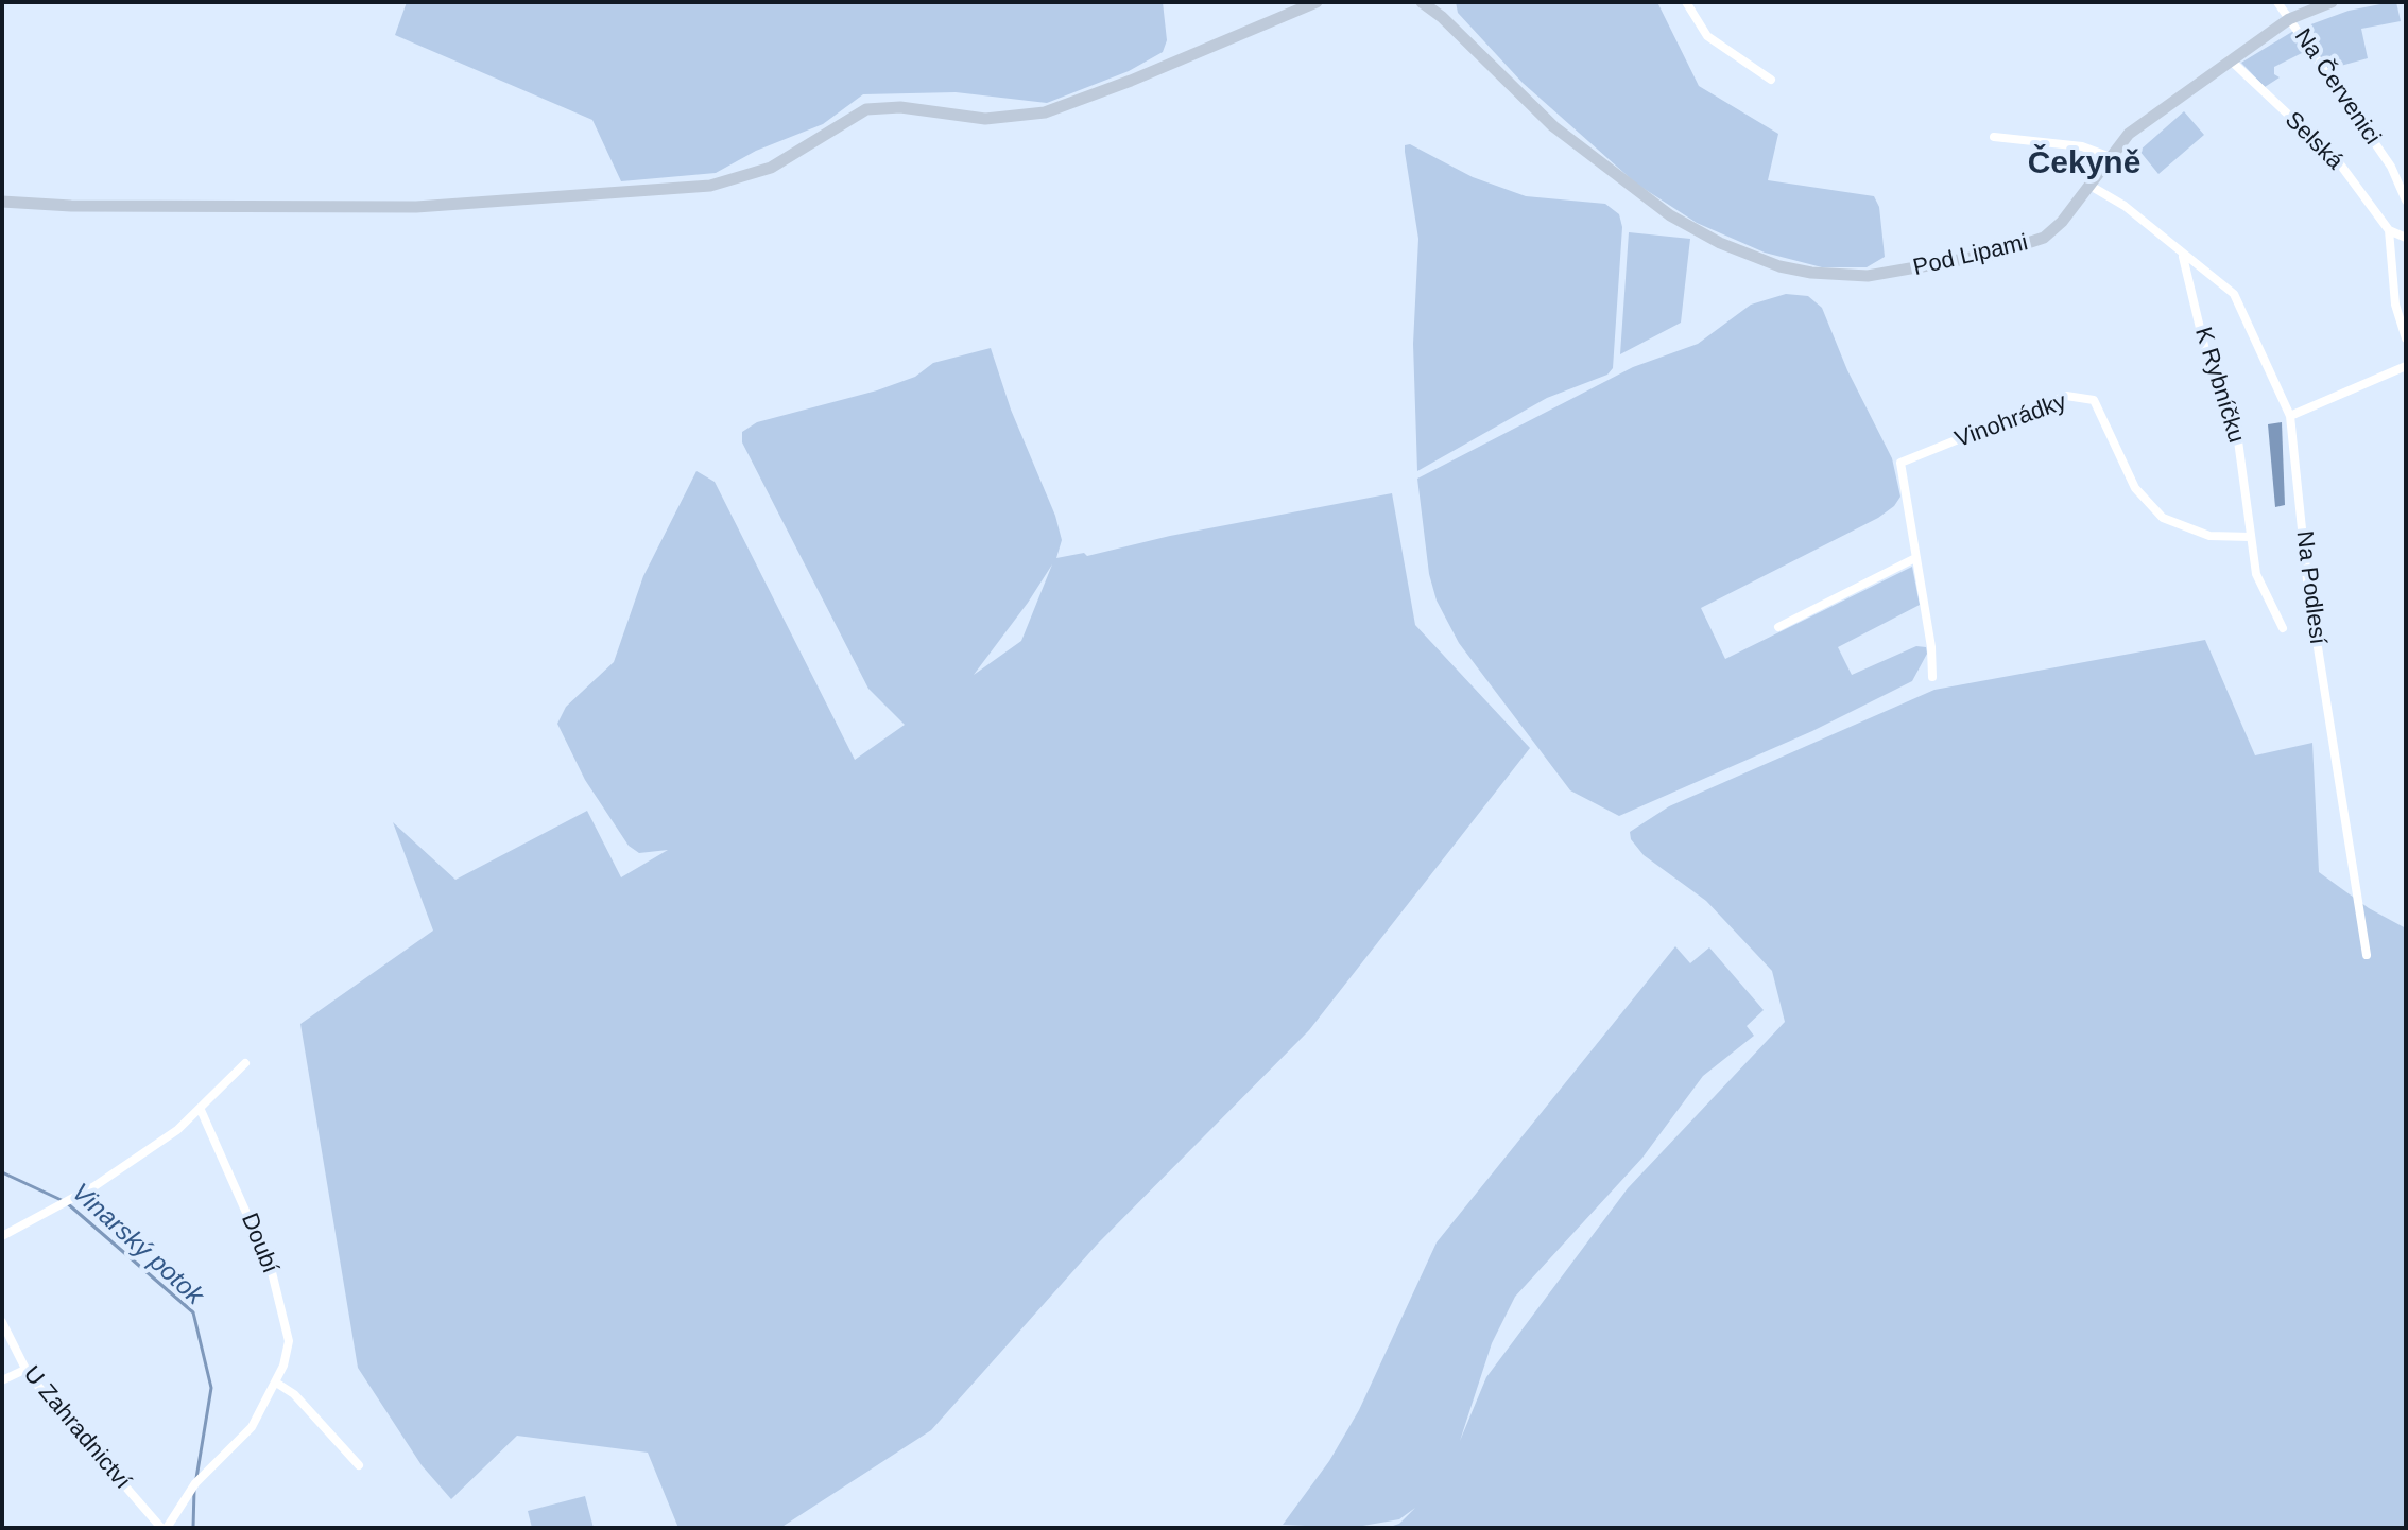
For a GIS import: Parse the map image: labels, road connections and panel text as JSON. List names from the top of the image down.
{
  "streets": {
    "main road": ["Pod Lipami"],
    "street": [
      "Na Červenici",
      "Selská",
      "K Rybníčku",
      "Vinohrádky",
      "Na Podlesí",
      "Doubí",
      "U Zahradnictví"
    ]
  },
  "crossings": [
    ["Na Červenici", "Pod Lipami"],
    ["Selská", "Pod Lipami"],
    ["K Rybníčku", "Vinohrádky"],
    ["K Rybníčku", "Na Podlesí"],
    ["Doubí", "U Zahradnictví"]
  ],
  "districts": ["Čekyně"],
  "water": ["Vinarský potok"]
}
